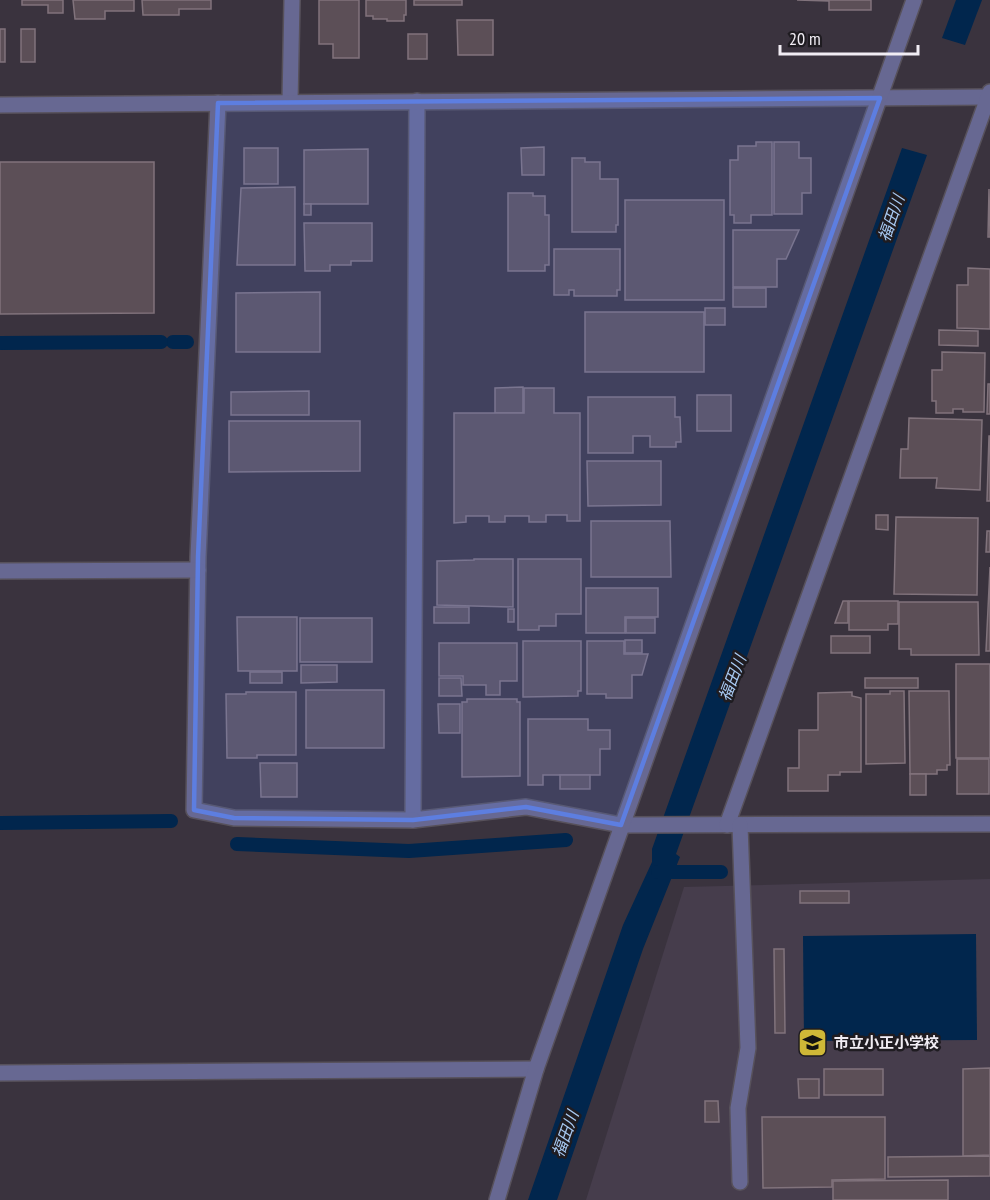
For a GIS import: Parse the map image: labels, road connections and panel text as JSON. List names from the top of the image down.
{
  "water": ["福田川"],
  "places": {
    "school or university": ["市立小正小学校"]
  },
  "scale_bar": "20 m"
}
